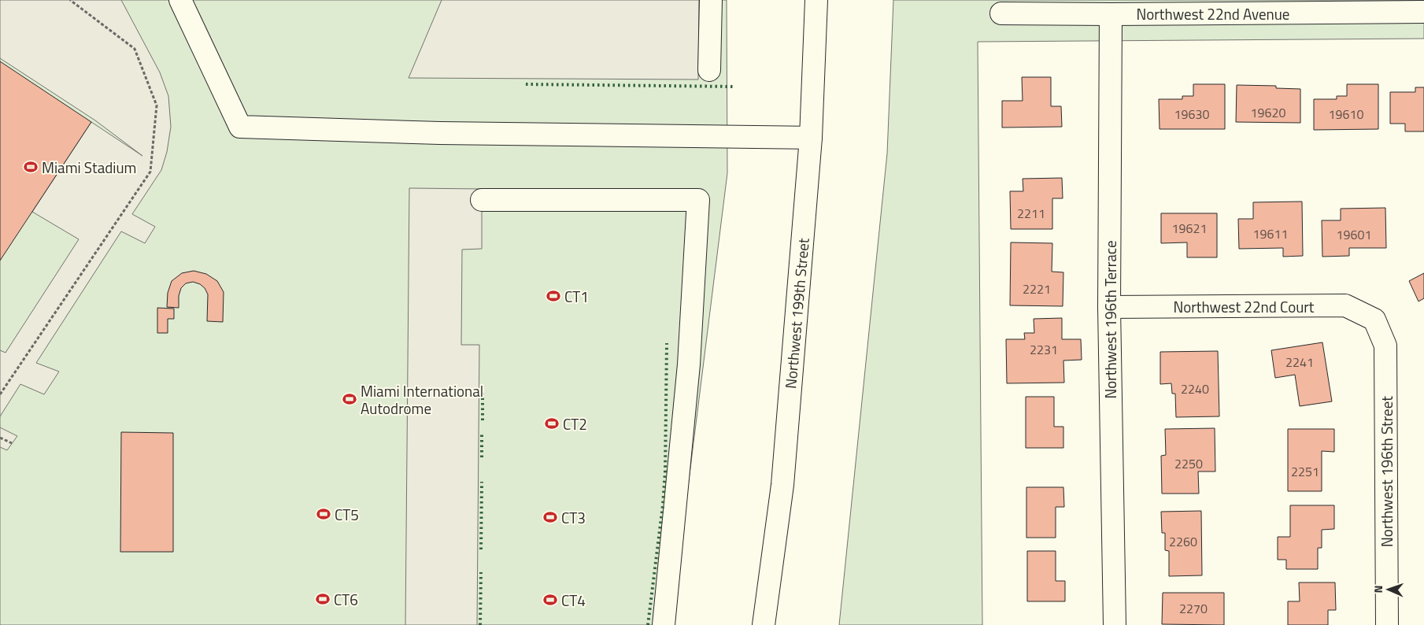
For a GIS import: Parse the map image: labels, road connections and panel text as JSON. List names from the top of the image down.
{
  "streets": {
    "street": [
      "Northwest 22nd Avenue",
      "Northwest 22nd Court",
      "Northwest 199th Street",
      "Northwest 196th Terrace",
      "Northwest 196th Street"
    ]
  },
  "crossings": [
    ["Northwest 22nd Avenue", "Northwest 196th Terrace"],
    ["Northwest 22nd Court", "Northwest 196th Terrace"],
    ["Northwest 22nd Court", "Northwest 196th Street"]
  ],
  "places": {
    "sports": [
      "Miami Stadium",
      "CT1",
      "Miami International Autodrome",
      "CT2",
      "CT5",
      "CT3",
      "CT6",
      "CT4"
    ]
  },
  "house_numbers": [
    "19620",
    "19630",
    "19610",
    "2211",
    "19621",
    "19611",
    "19601",
    "2221",
    "2231",
    "2241",
    "2240",
    "2250",
    "2251",
    "2260",
    "2270"
  ],
  "north": "left"
}
